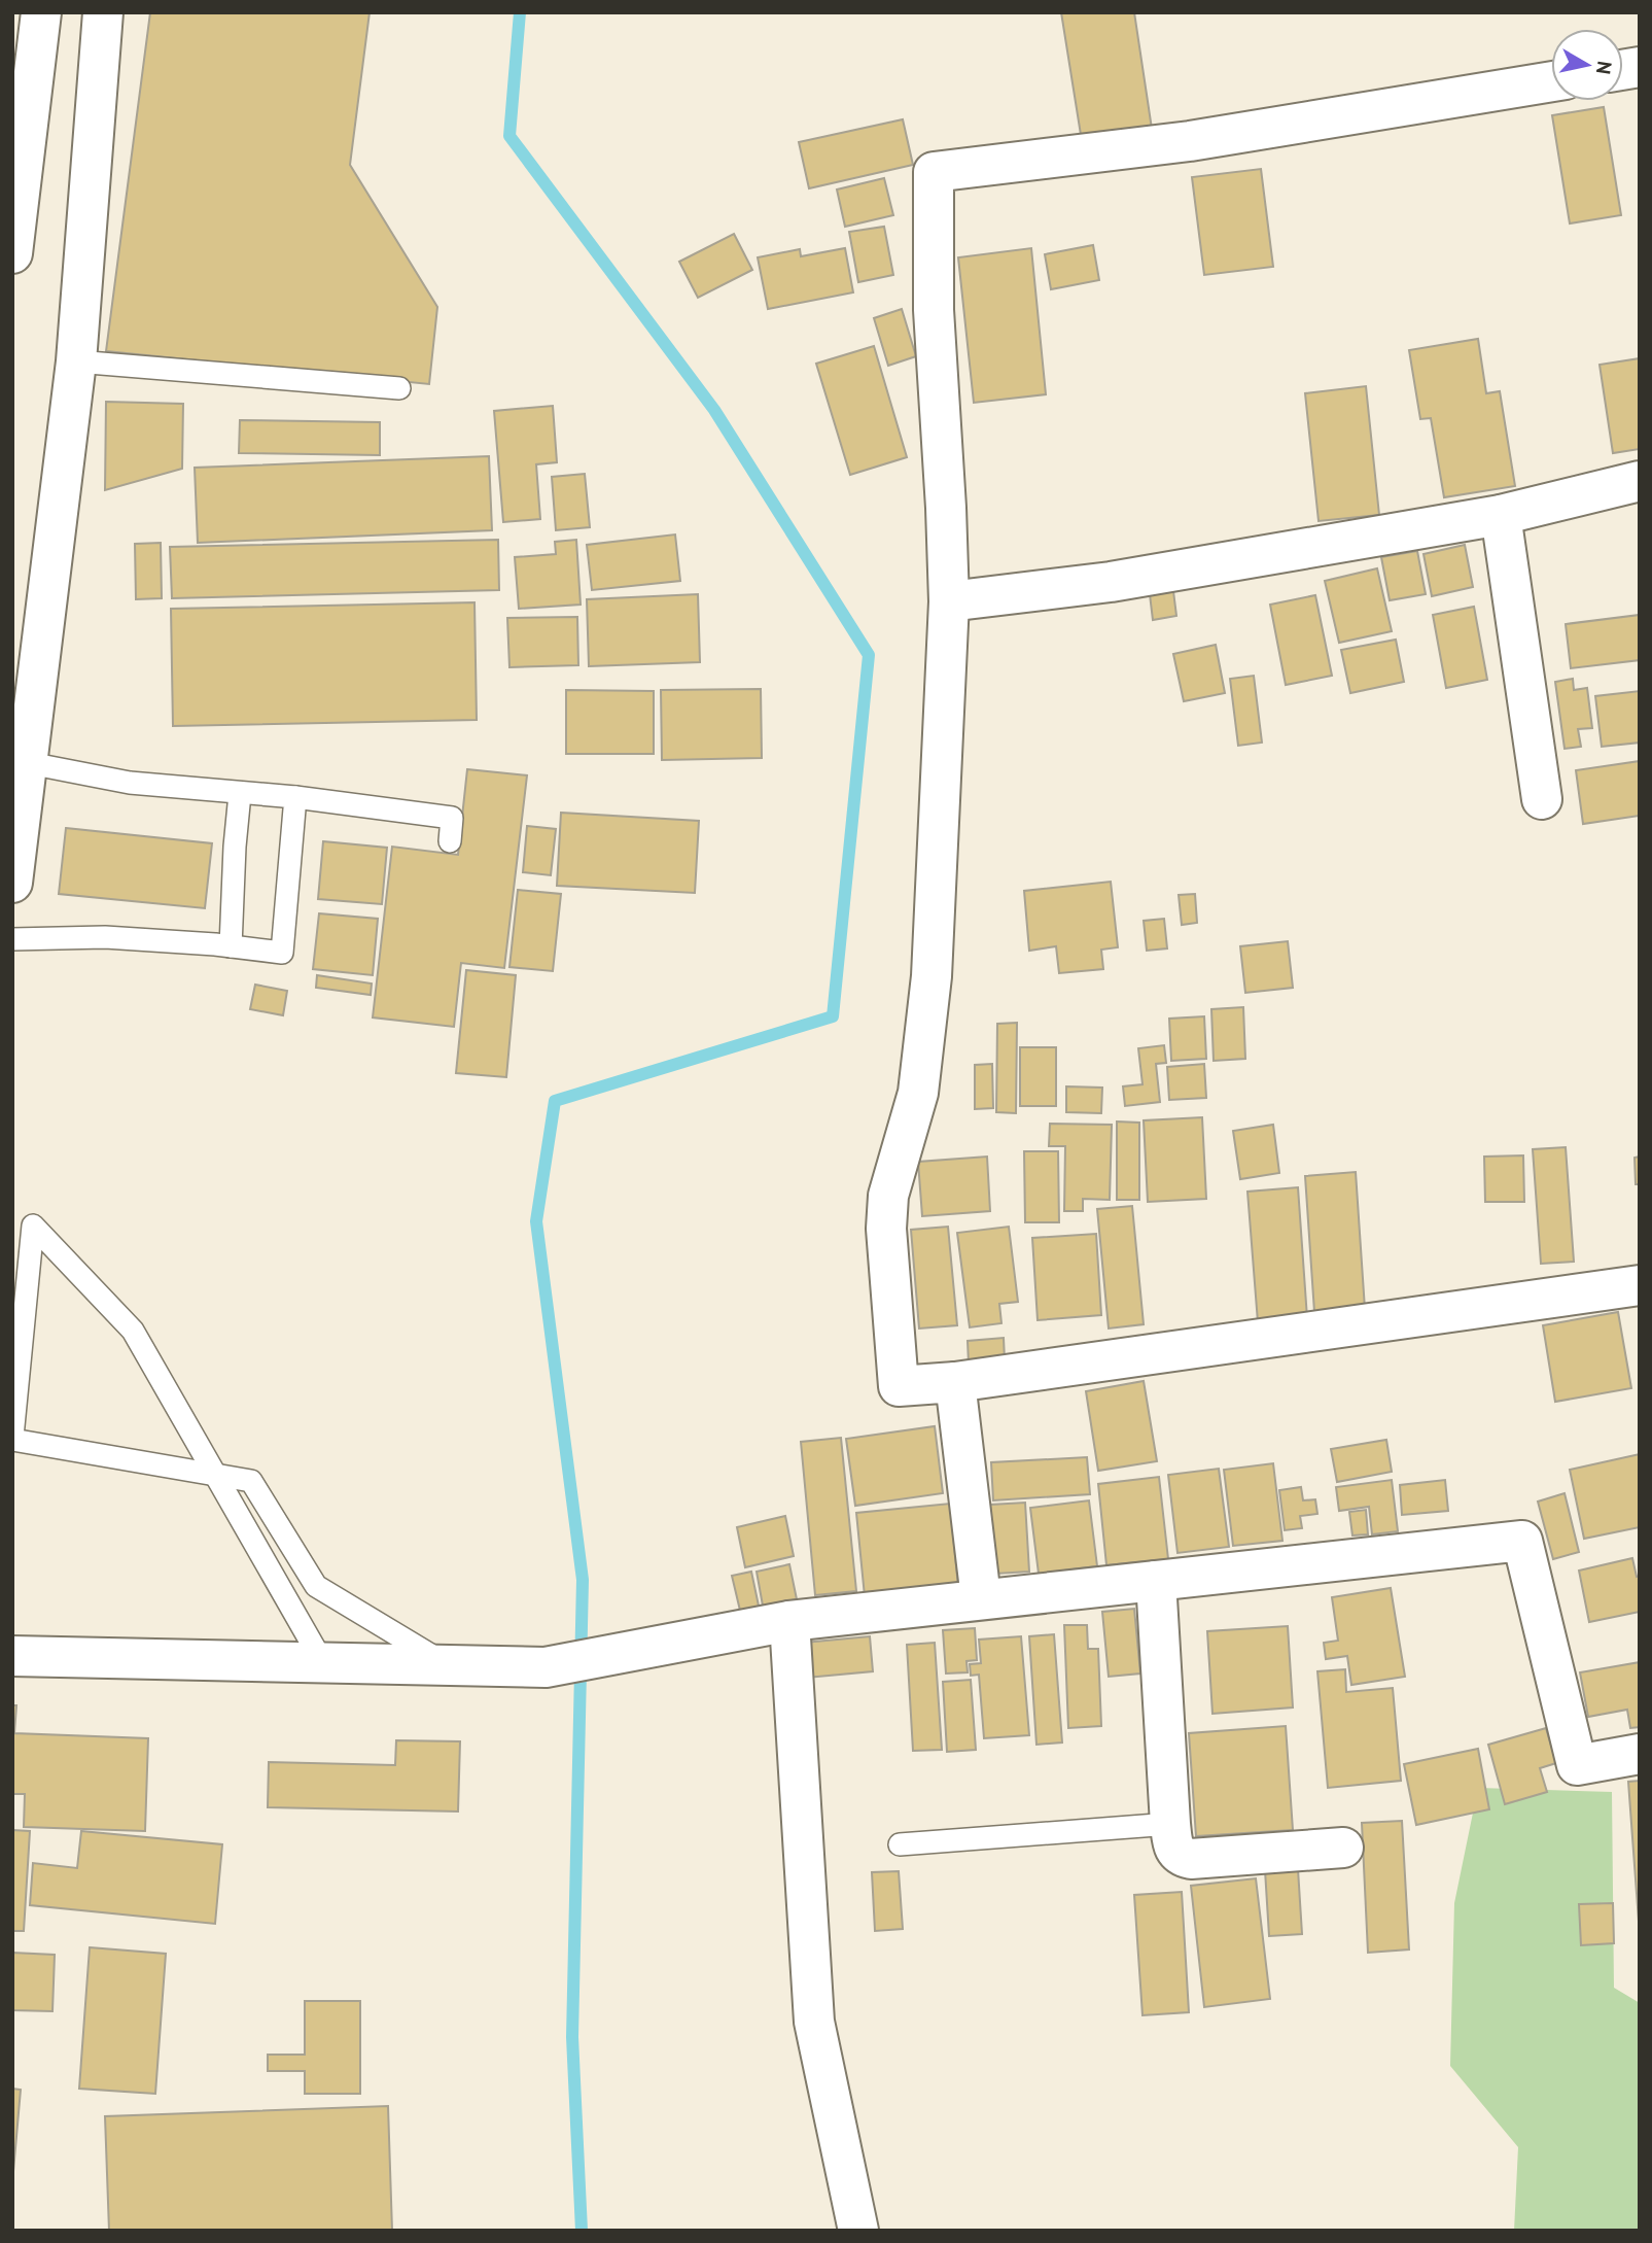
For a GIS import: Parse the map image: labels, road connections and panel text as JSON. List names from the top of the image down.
{
  "north": "right"
}
